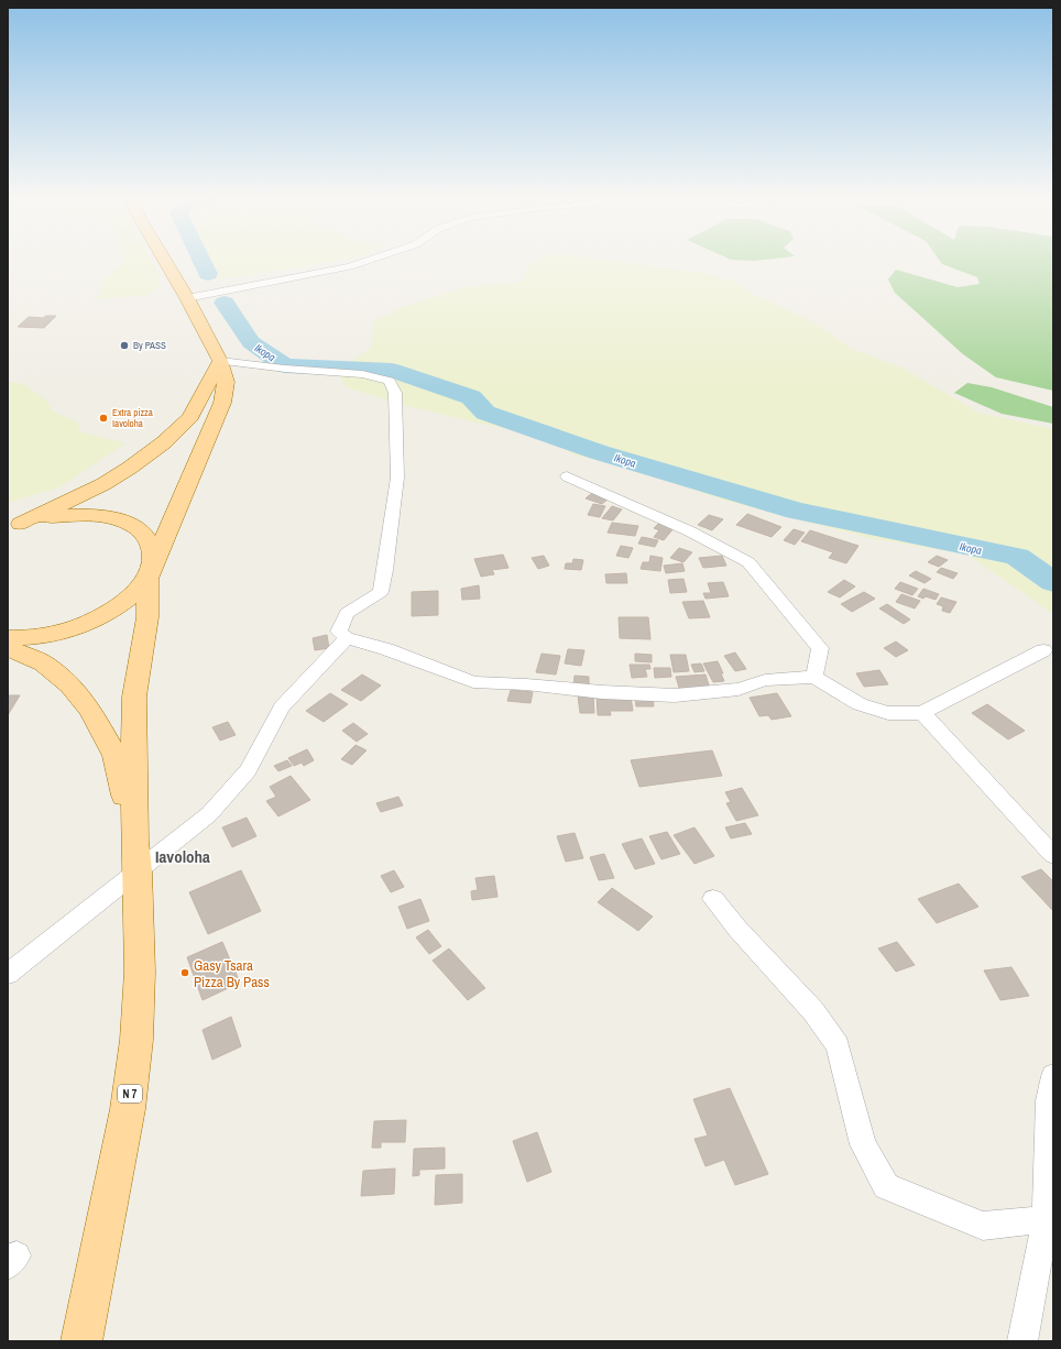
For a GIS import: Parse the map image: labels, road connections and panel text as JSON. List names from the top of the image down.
{
  "streets": {
    "main road": ["N 7"]
  },
  "districts": ["Iavoloha"],
  "water": ["Ikopa"],
  "places": ["By PASS", "Extra pizza Iavoloha", "Gasy Tsara Pizza By Pass"]
}
